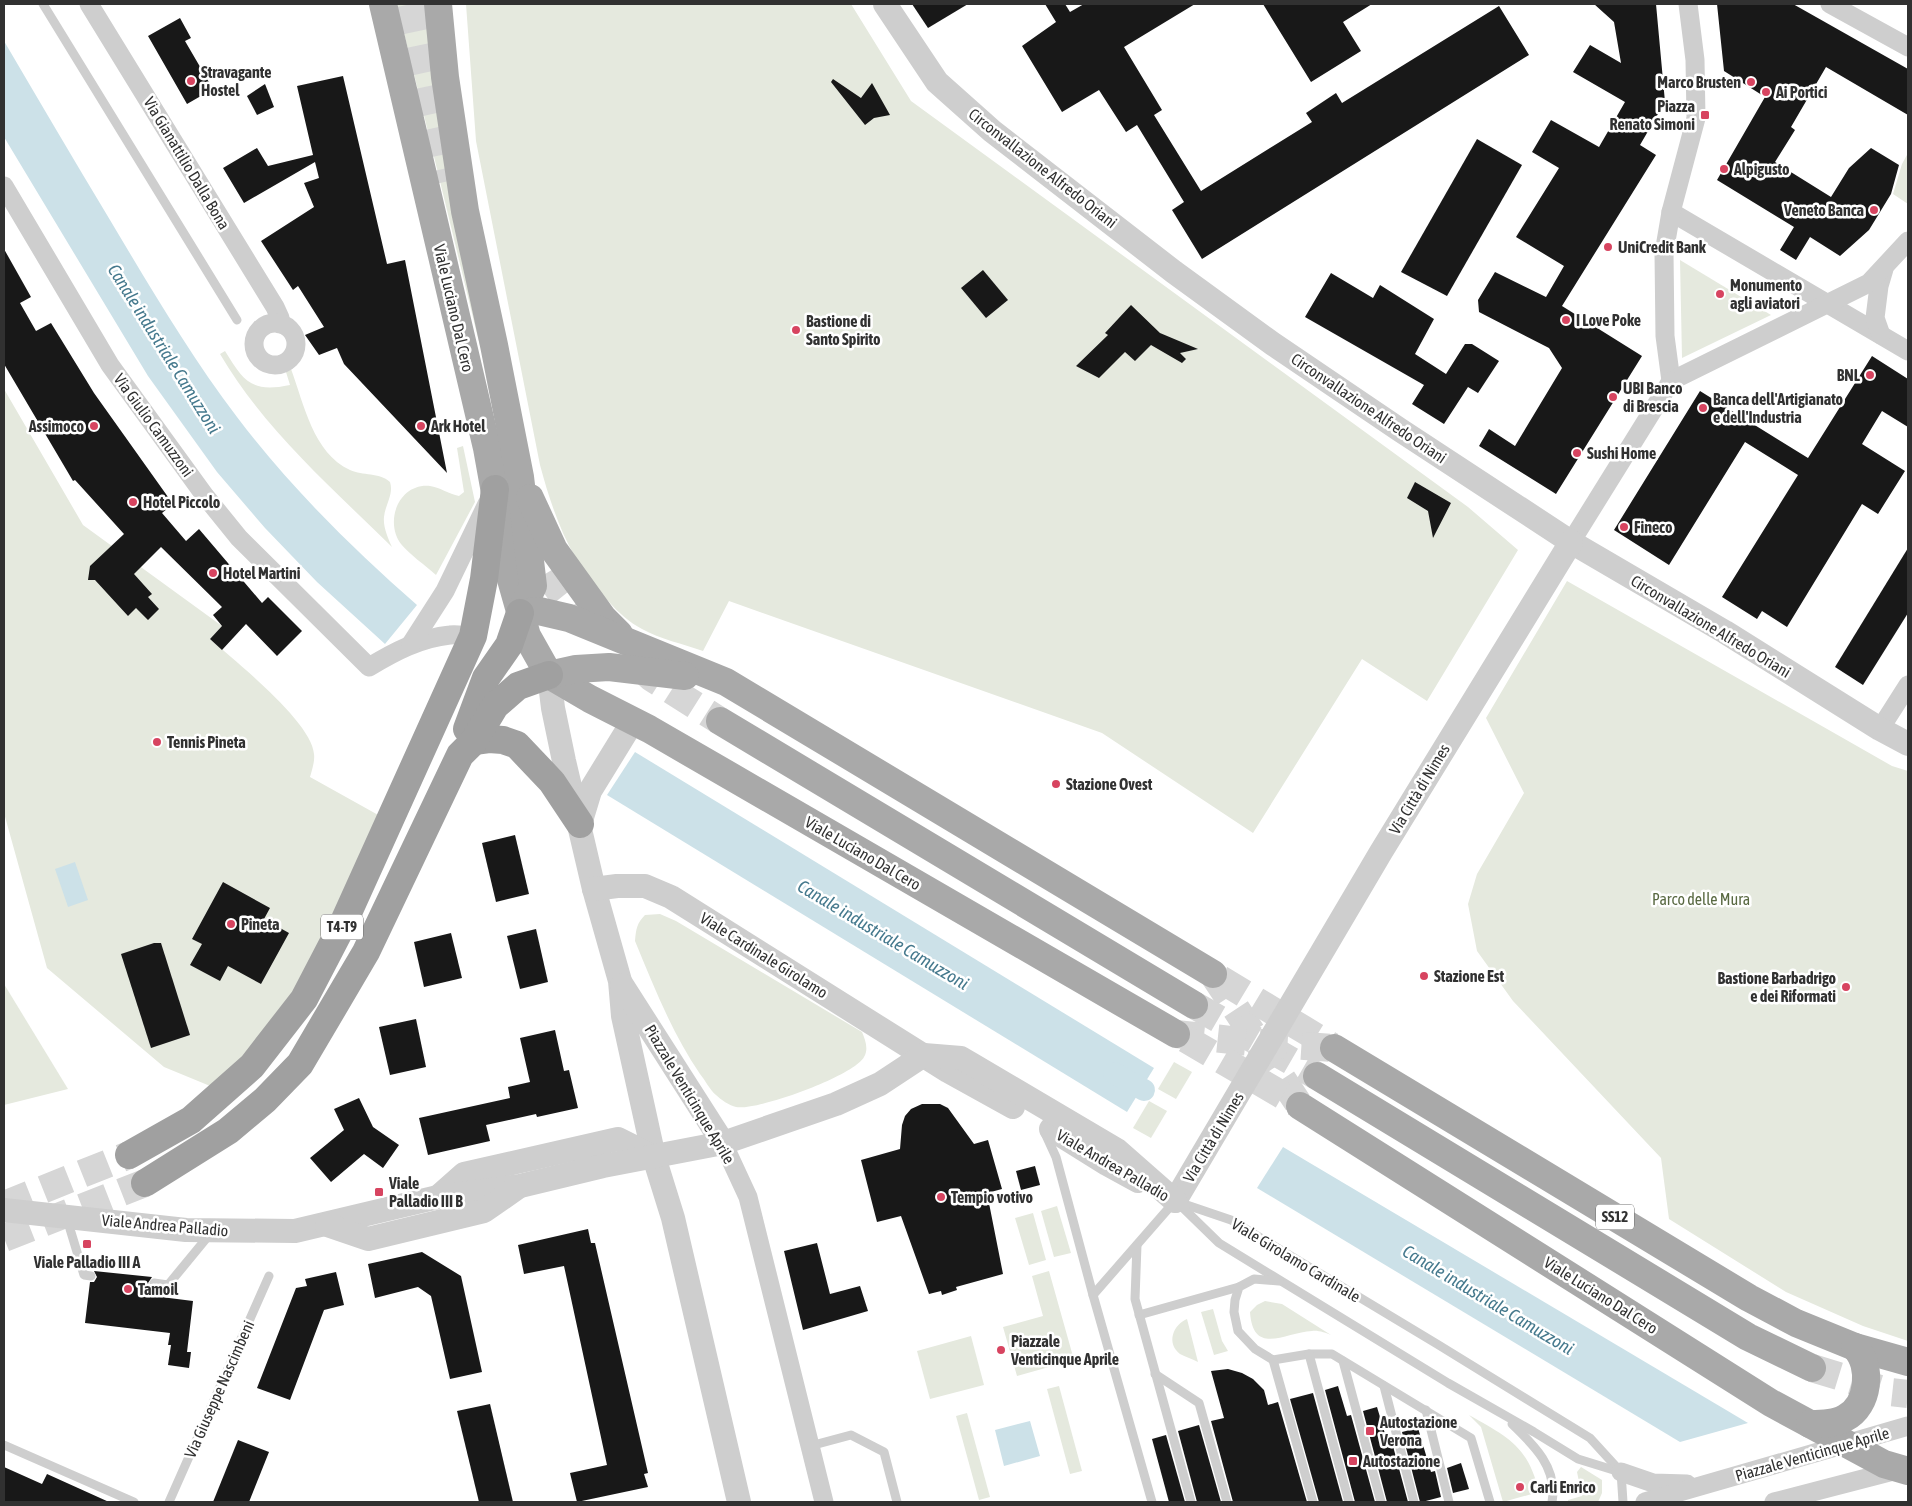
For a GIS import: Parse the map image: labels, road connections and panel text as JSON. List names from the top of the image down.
{
  "streets": {
    "highway": ["T4-T9"],
    "main road": ["Viale Luciano Dal Cero", "SS12"],
    "street": [
      "Via Gianattilio Dalla Bona",
      "Circonvallazione Alfredo Oriani",
      "Via Giulio Camuzzoni",
      "Via Città di Nimes",
      "Viale Cardinale Girolamo",
      "Piazzale Venticinque Aprile",
      "Viale Andrea Palladio",
      "Viale Girolamo Cardinale"
    ],
    "lane": ["Via Giuseppe Nascimbeni"]
  },
  "crossings": [
    ["Circonvallazione Alfredo Oriani", "Via Città di Nimes"],
    ["Viale Luciano Dal Cero", "T4-T9"],
    ["Viale Luciano Dal Cero", "Piazzale Venticinque Aprile"],
    ["Via Giulio Camuzzoni", "T4-T9"],
    ["Via Città di Nimes", "Viale Andrea Palladio"],
    ["Via Città di Nimes", "Viale Girolamo Cardinale"],
    ["T4-T9", "Piazzale Venticinque Aprile"],
    ["Viale Cardinale Girolamo", "Piazzale Venticinque Aprile"],
    ["Viale Cardinale Girolamo", "Viale Andrea Palladio"],
    ["Piazzale Venticinque Aprile", "Viale Andrea Palladio"],
    ["Piazzale Venticinque Aprile", "Viale Girolamo Cardinale"],
    ["Viale Andrea Palladio", "Viale Girolamo Cardinale"]
  ],
  "water": ["Canale industriale Camuzzoni"],
  "parks": ["Parco delle Mura"],
  "places": {
    "other": [
      "Stravagante Hostel",
      "Marco Brusten",
      "Ai Portici",
      "Alpigusto",
      "Veneto Banca",
      "UniCredit Bank",
      "Monumento agli aviatori",
      "I Love Poke",
      "Bastione di Santo Spirito",
      "BNL",
      "UBI Banco di Brescia",
      "Banca dell'Artigianato e dell'Industria",
      "Assimoco",
      "Ark Hotel",
      "Sushi Home",
      "Hotel Piccolo",
      "Fineco",
      "Hotel Martini",
      "Tennis Pineta",
      "Stazione Ovest",
      "Pineta",
      "Stazione Est",
      "Bastione Barbadrigo e dei Riformati",
      "Tempio votivo",
      "Tamoil",
      "Piazzale Venticinque Aprile",
      "Carli Enrico"
    ],
    "transit": [
      "Piazza Renato Simoni",
      "Viale Palladio III B",
      "Viale Palladio III A",
      "Autostazione Verona",
      "Autostazione"
    ]
  }
}
